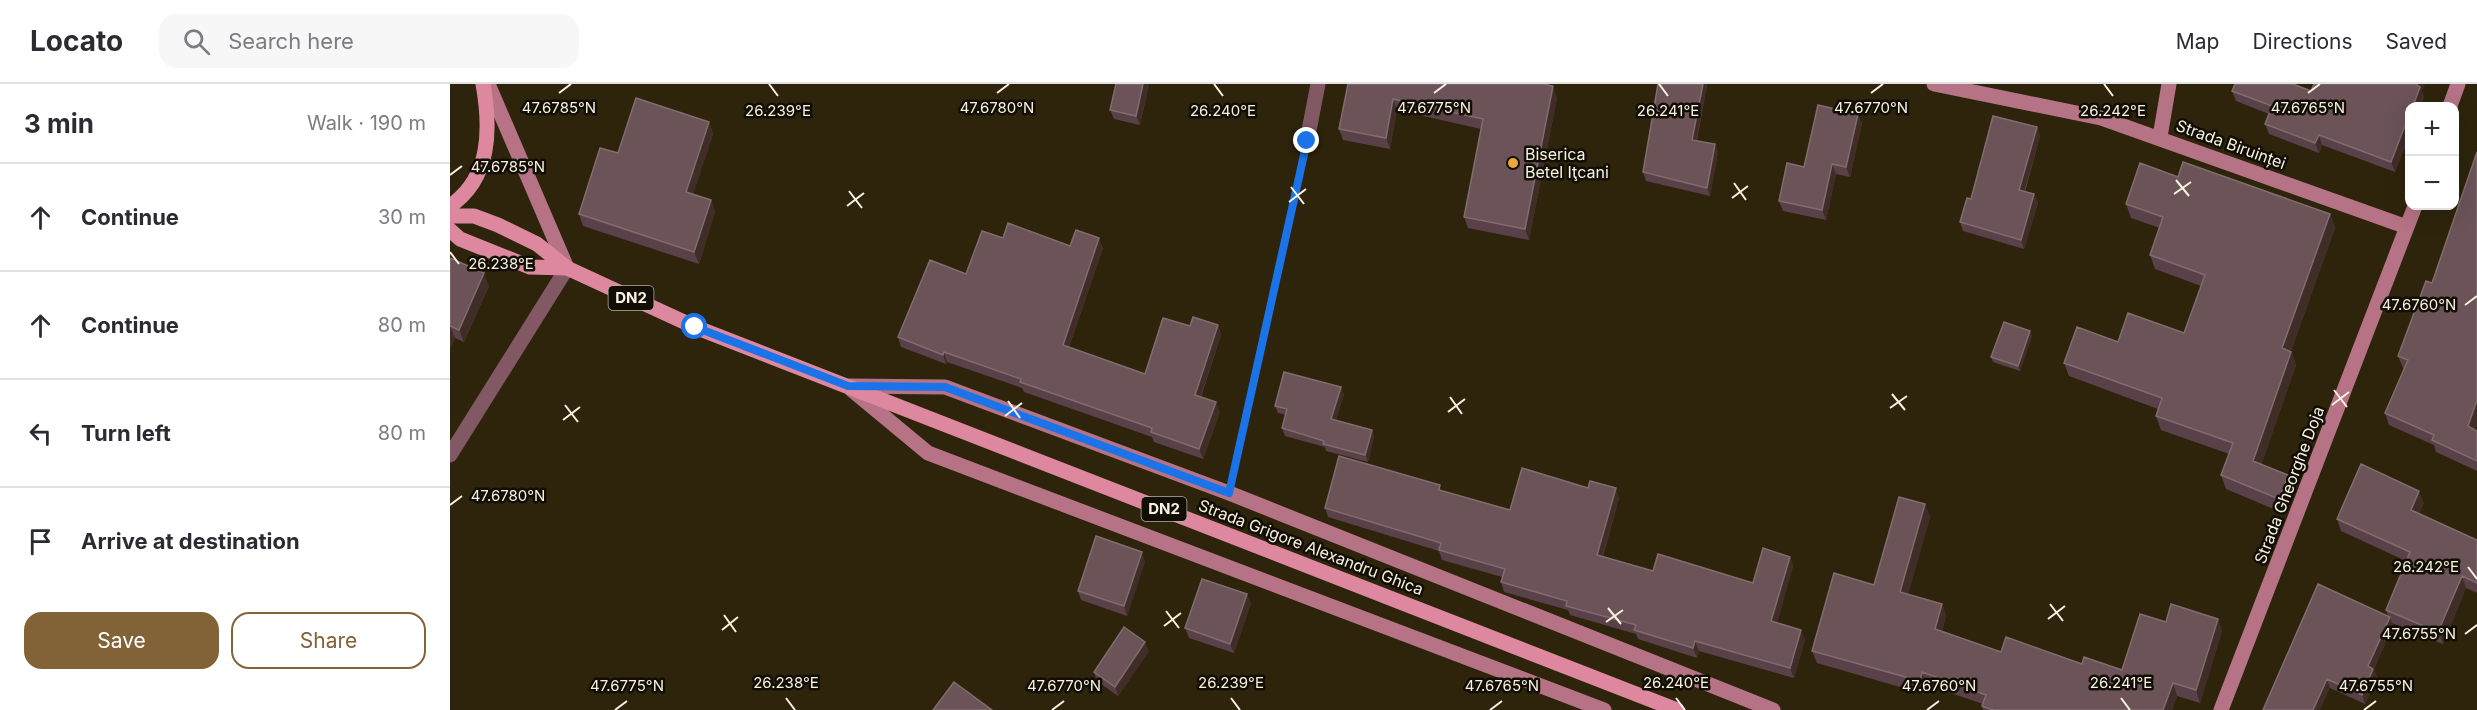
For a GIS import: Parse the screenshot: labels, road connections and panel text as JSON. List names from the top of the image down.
{
  "streets": {
    "main road": [
      "Strada Biruinței",
      "DN2",
      "Strada Gheorghe Doja",
      "Strada Grigore Alexandru Ghica"
    ]
  },
  "crossings": [
    ["Strada Biruinței", "Strada Gheorghe Doja"]
  ],
  "places": ["Biserica Betel Iţcani"],
  "page": {
    "header": "Locato",
    "search": "Search here",
    "nav": ["Map", "Directions", "Saved"],
    "heading": ["3 min", "Walk · 190 m"],
    "map_buttons": ["+", "−"],
    "list": [
      ["Continue", "30 m"],
      ["Continue", "80 m"],
      ["Turn left", "80 m"],
      "Arrive at destination"
    ],
    "buttons": ["Save", "Share"]
  },
  "coordinates": [
    "47.6785°N",
    "47.6780°N",
    "47.6775°N",
    "47.6770°N",
    "47.6765°N",
    "26.239°E",
    "26.240°E",
    "26.241°E",
    "26.242°E",
    "26.238°E",
    "47.6760°N",
    "47.6755°N"
  ]
}
